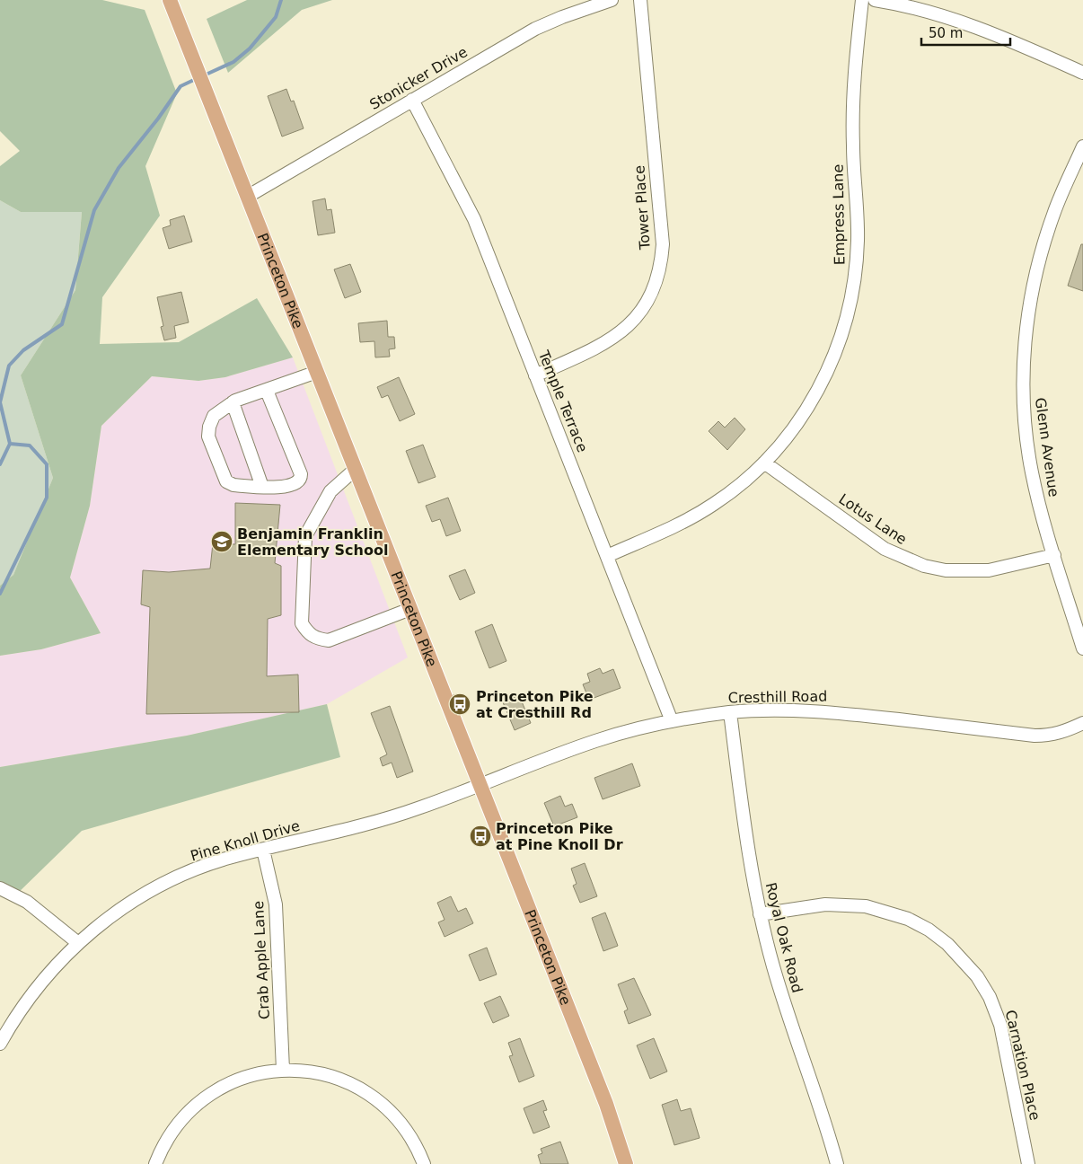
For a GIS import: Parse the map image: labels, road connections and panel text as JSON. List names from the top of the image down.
{
  "streets": {
    "main road": ["Princeton Pike"],
    "street": [
      "Stonicker Drive",
      "Tower Place",
      "Empress Lane",
      "Temple Terrace",
      "Glenn Avenue",
      "Lotus Lane",
      "Cresthill Road",
      "Pine Knoll Drive",
      "Royal Oak Road",
      "Crab Apple Lane",
      "Carnation Place"
    ]
  },
  "crossings": [
    ["Stonicker Drive", "Princeton Pike"],
    ["Stonicker Drive", "Temple Terrace"],
    ["Tower Place", "Temple Terrace"],
    ["Empress Lane", "Temple Terrace"],
    ["Empress Lane", "Lotus Lane"],
    ["Princeton Pike", "Cresthill Road"],
    ["Princeton Pike", "Pine Knoll Drive"],
    ["Temple Terrace", "Cresthill Road"],
    ["Glenn Avenue", "Lotus Lane"],
    ["Cresthill Road", "Pine Knoll Drive"],
    ["Cresthill Road", "Royal Oak Road"],
    ["Pine Knoll Drive", "Crab Apple Lane"],
    ["Royal Oak Road", "Carnation Place"]
  ],
  "places": {
    "school or university": ["Benjamin Franklin Elementary School"],
    "bus stop": ["Princeton Pike at Cresthill Rd", "Princeton Pike at Pine Knoll Dr"]
  },
  "scale_bar": "50 m"
}
